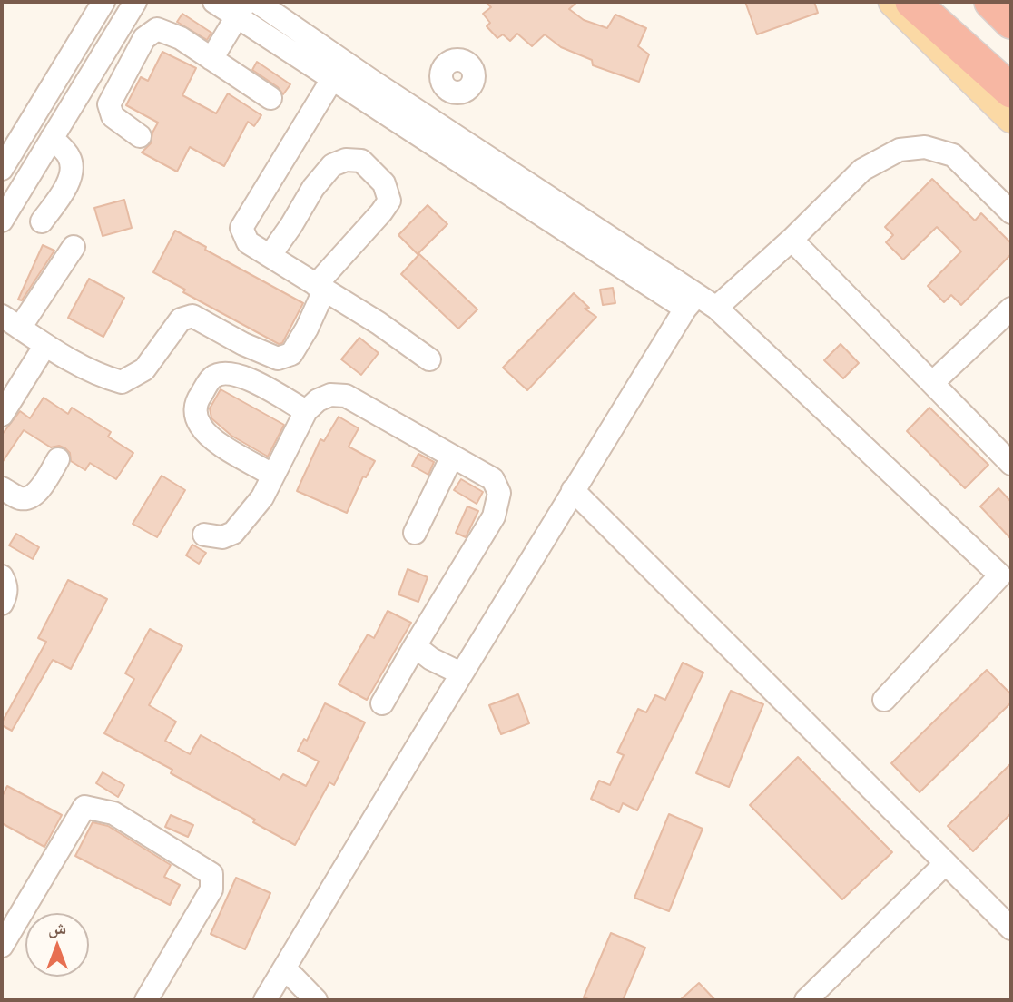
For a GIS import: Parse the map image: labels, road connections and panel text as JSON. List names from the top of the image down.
{
  "north": "top"
}
